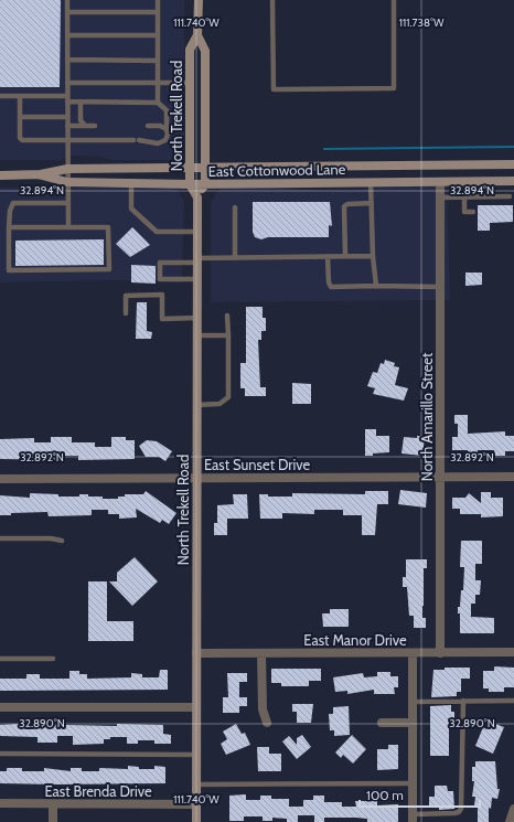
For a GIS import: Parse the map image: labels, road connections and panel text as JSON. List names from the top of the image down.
{
  "streets": {
    "main road": ["North Trekell Road", "East Cottonwood Lane"],
    "street": [
      "North Amarillo Street",
      "East Sunset Drive",
      "East Manor Drive",
      "East Brenda Drive"
    ]
  },
  "crossings": [
    ["North Trekell Road", "East Cottonwood Lane"],
    ["North Trekell Road", "East Sunset Drive"],
    ["North Trekell Road", "East Manor Drive"],
    ["North Trekell Road", "East Brenda Drive"],
    ["East Cottonwood Lane", "North Amarillo Street"],
    ["North Amarillo Street", "East Sunset Drive"],
    ["North Amarillo Street", "East Manor Drive"]
  ],
  "scale_bar": "100 m",
  "coordinates": [
    "111.740°W",
    "111.738°W",
    "32.894°N",
    "32.892°N",
    "32.890°N"
  ]
}
